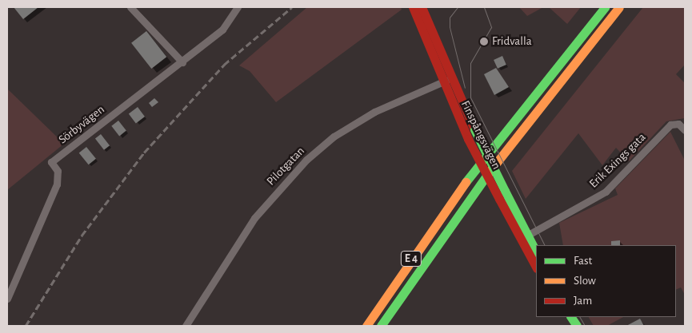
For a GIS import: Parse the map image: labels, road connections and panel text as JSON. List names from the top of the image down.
{
  "streets": {
    "main road": ["Finspångsvägen", "E 4"],
    "street": ["Sörbyvägen", "Erik Exings gata", "Pilotgatan"]
  },
  "crossings": [
    ["Finspångsvägen", "Erik Exings gata"],
    ["Finspångsvägen", "Pilotgatan"]
  ],
  "places": ["Fridvalla"],
  "legend": ["Fast", "Slow", "Jam"]
}
